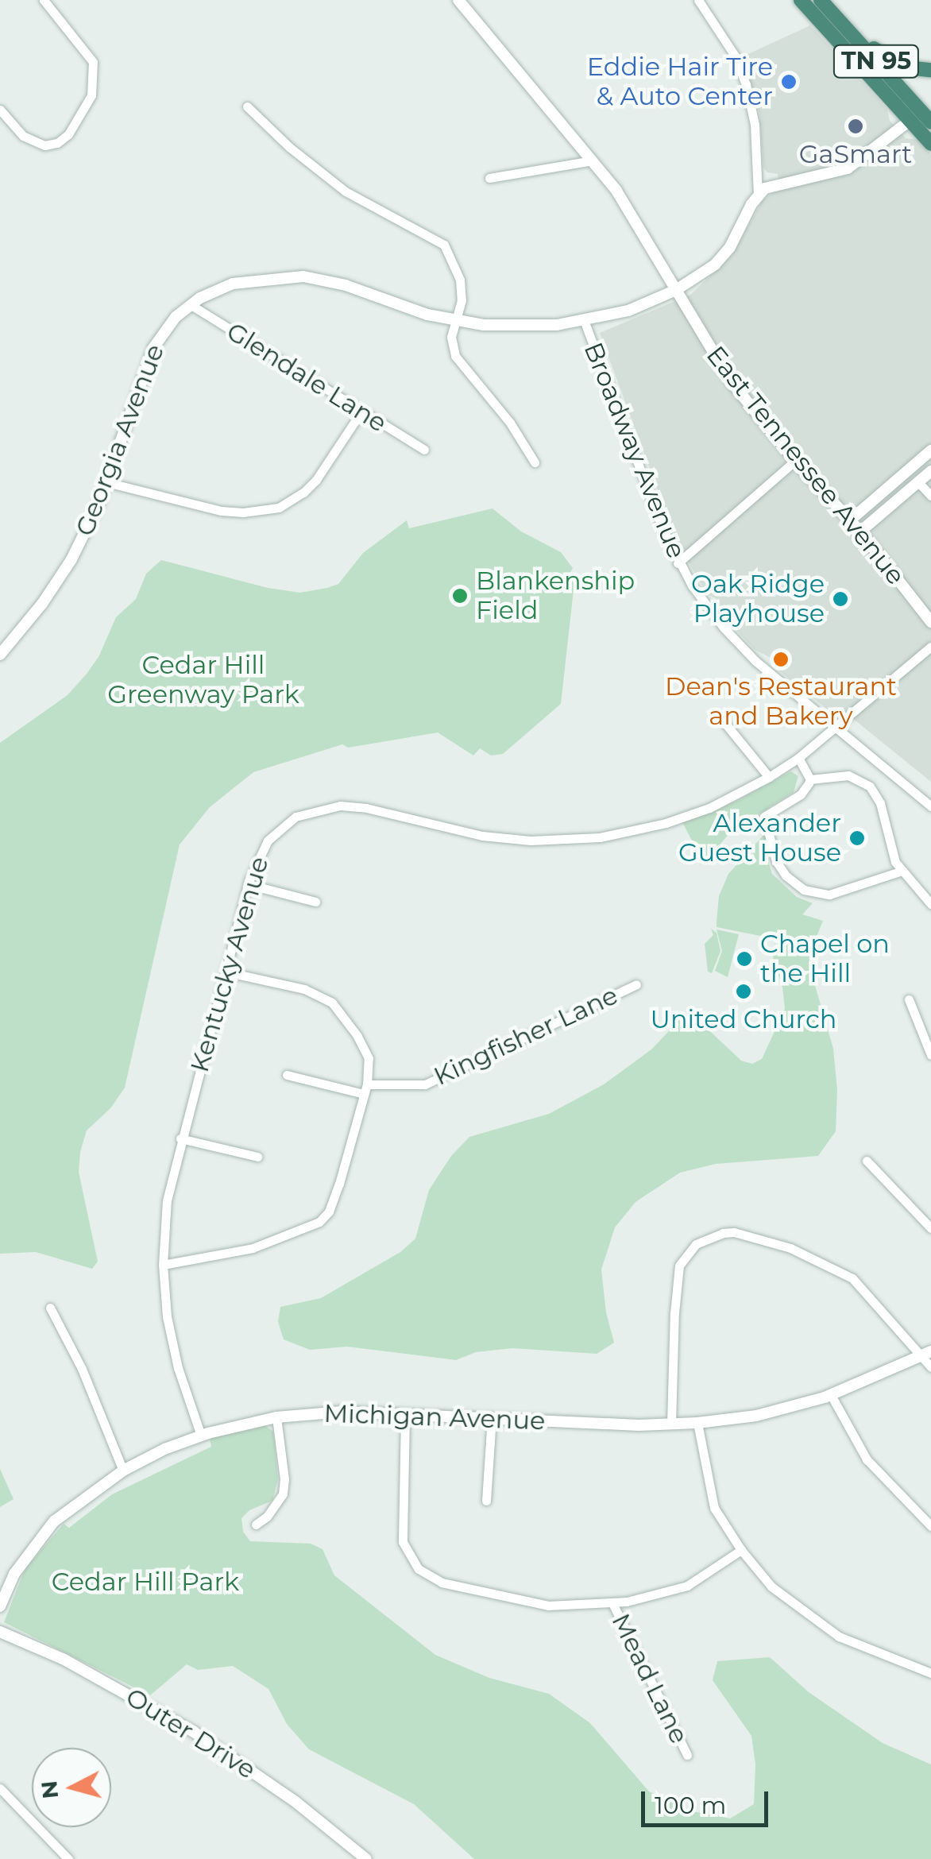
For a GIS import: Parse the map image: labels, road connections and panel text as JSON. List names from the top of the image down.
{
  "streets": {
    "highway": ["TN 95"],
    "street": [
      "Glendale Lane",
      "Georgia Avenue",
      "Broadway Avenue",
      "East Tennessee Avenue",
      "Kentucky Avenue",
      "Kingfisher Lane",
      "Michigan Avenue",
      "Mead Lane",
      "Outer Drive"
    ]
  },
  "crossings": [
    ["Glendale Lane", "Georgia Avenue"],
    ["Georgia Avenue", "Broadway Avenue"],
    ["Georgia Avenue", "East Tennessee Avenue"],
    ["Broadway Avenue", "Kentucky Avenue"],
    ["Kentucky Avenue", "Michigan Avenue"]
  ],
  "parks": ["Cedar Hill Greenway Park", "Cedar Hill Park"],
  "places": [
    "Eddie Hair Tire & Auto Center",
    "GaSmart",
    "Blankenship Field",
    "Oak Ridge Playhouse",
    "Dean's Restaurant and Bakery",
    "Alexander Guest House",
    "Chapel on the Hill",
    "United Church"
  ],
  "scale_bar": "100 m",
  "north": "left"
}
